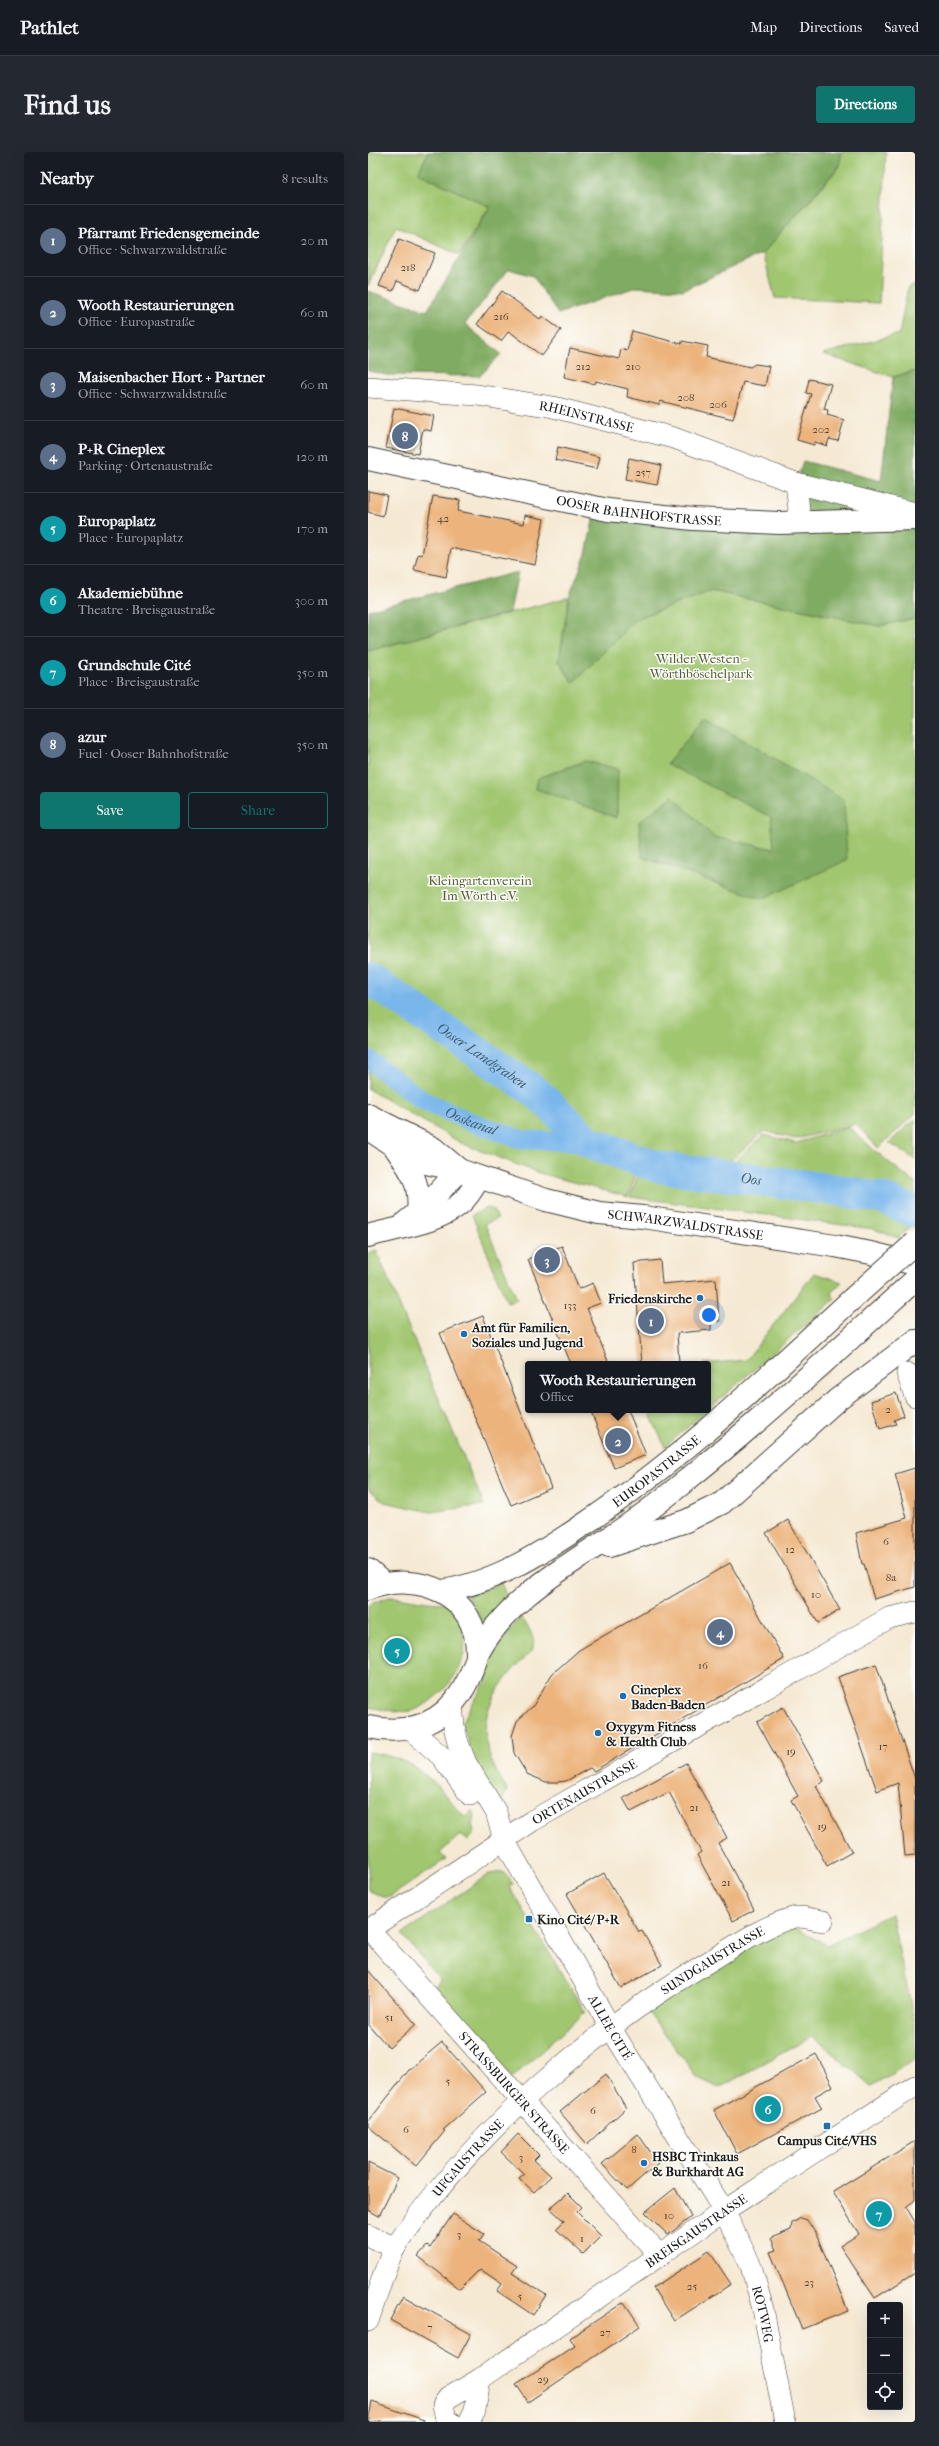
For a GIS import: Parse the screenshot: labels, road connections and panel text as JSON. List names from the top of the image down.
{
  "streets": {
    "main road": ["OOSER BAHNHOFSTRASSE", "SCHWARZWALDSTRASSE", "EUROPASTRASSE"],
    "street": [
      "RHEINSTRASSE",
      "ORTENAUSTRASSE",
      "SUNDGAUSTRASSE",
      "ALLEE CITÉ",
      "STRASSBURGER STRASSE",
      "UFGAUSTRASSE",
      "BREISGAUSTRASSE",
      "ROTWEG"
    ]
  },
  "crossings": [
    ["EUROPASTRASSE", "ALLEE CITÉ"],
    ["ORTENAUSTRASSE", "ALLEE CITÉ"],
    ["ORTENAUSTRASSE", "STRASSBURGER STRASSE"],
    ["SUNDGAUSTRASSE", "ALLEE CITÉ"],
    ["SUNDGAUSTRASSE", "UFGAUSTRASSE"],
    ["ALLEE CITÉ", "UFGAUSTRASSE"],
    ["ALLEE CITÉ", "BREISGAUSTRASSE"],
    ["ALLEE CITÉ", "ROTWEG"],
    ["STRASSBURGER STRASSE", "UFGAUSTRASSE"],
    ["STRASSBURGER STRASSE", "BREISGAUSTRASSE"],
    ["BREISGAUSTRASSE", "ROTWEG"]
  ],
  "water": ["Ooser Landgraben", "Ooskanal", "Oos"],
  "parks": ["Wilder Westen - Wörthböschelpark", "Kleingartenverein Im Wörth e.V."],
  "places": {
    "other": [
      "Friedenskirche",
      "Amt für Familien, Soziales und Jugend",
      "Cineplex Baden-Baden",
      "Oxygym Fitness & Health Club",
      "HSBC Trinkaus & Burkhardt AG"
    ],
    "transit": ["Kino Cité/ P+R", "Campus Cité/VHS"]
  },
  "house_numbers": [
    "218",
    "216",
    "212",
    "210",
    "208",
    "206",
    "202",
    "257",
    "42",
    "133",
    "2",
    "6",
    "12",
    "8a",
    "10",
    "16",
    "17",
    "19",
    "21",
    "19",
    "21",
    "51",
    "5",
    "6",
    "6",
    "8",
    "3",
    "10",
    "3",
    "1",
    "23",
    "25",
    "5",
    "7",
    "27",
    "29"
  ],
  "page": {
    "header": "Pathlet",
    "nav": ["Map", "Directions", "Saved"],
    "buttons": [
      "Directions",
      ["Save", "Share"]
    ],
    "title": "Find us",
    "heading": ["Nearby", "8 results"],
    "list": [
      {
        "mark": "1",
        "name": "Pfarramt Friedensgemeinde",
        "note": "Office · Schwarzwaldstraße",
        "value": "20 m"
      },
      {
        "mark": "2",
        "name": "Wooth Restaurierungen",
        "note": "Office · Europastraße",
        "value": "60 m"
      },
      {
        "mark": "3",
        "name": "Maisenbacher Hort + Partner",
        "note": "Office · Schwarzwaldstraße",
        "value": "60 m"
      },
      {
        "mark": "4",
        "name": "P+R Cineplex",
        "note": "Parking · Ortenaustraße",
        "value": "120 m"
      },
      {
        "mark": "5",
        "name": "Europaplatz",
        "note": "Place · Europaplatz",
        "value": "170 m"
      },
      {
        "mark": "6",
        "name": "Akademiebühne",
        "note": "Theatre · Breisgaustraße",
        "value": "300 m"
      },
      {
        "mark": "7",
        "name": "Grundschule Cité",
        "note": "Place · Breisgaustraße",
        "value": "350 m"
      },
      {
        "mark": "8",
        "name": "azur",
        "note": "Fuel · Ooser Bahnhofstraße",
        "value": "350 m"
      }
    ],
    "pins": [
      "8",
      "3",
      "1",
      "2",
      "4",
      "5",
      "6",
      "7"
    ],
    "popup": ["Wooth Restaurierungen", "Office"],
    "map_buttons": ["+", "−"]
  }
}
